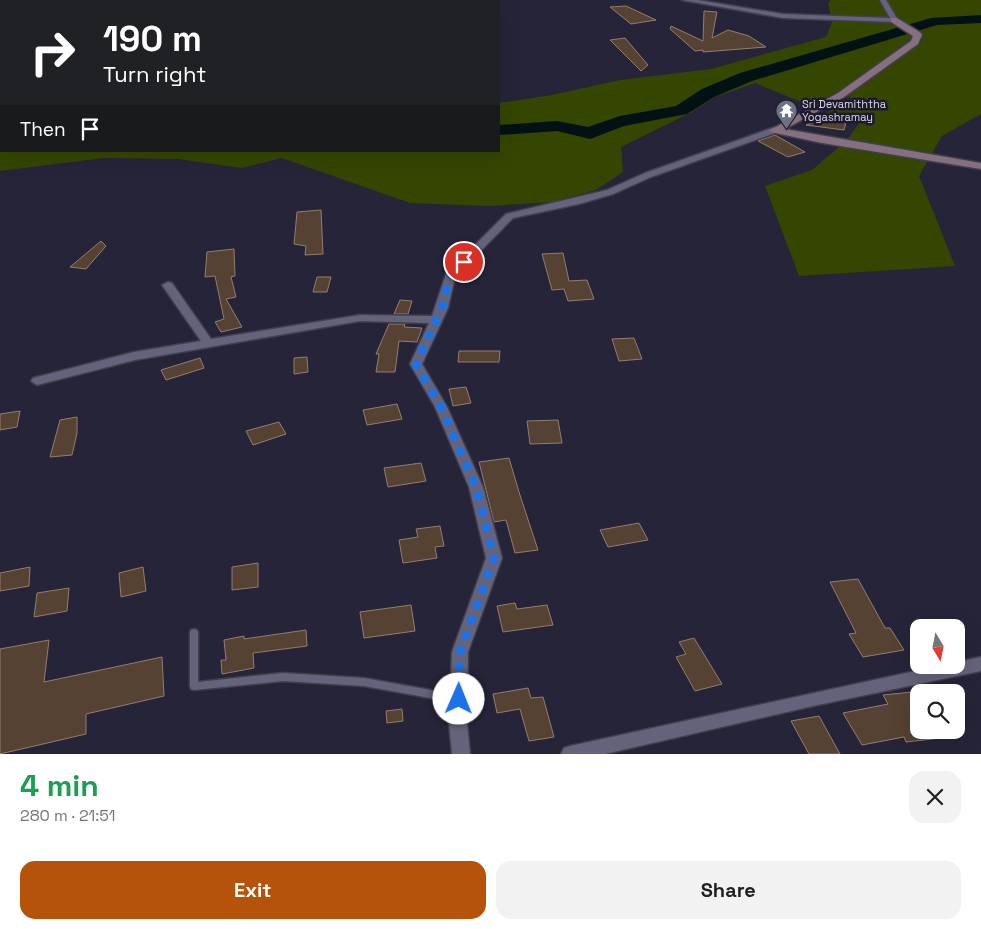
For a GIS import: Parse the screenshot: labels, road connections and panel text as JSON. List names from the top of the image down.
{
  "places": {
    "temple": ["Sri Devamiththa Yogashramay"]
  },
  "north": "bottom",
  "page": {
    "turn": ["190 m", "Turn right"],
    "then": "Then",
    "heading": ["4 min", "280 m · 21:51"],
    "buttons": ["Exit", "Share"]
  }
}
